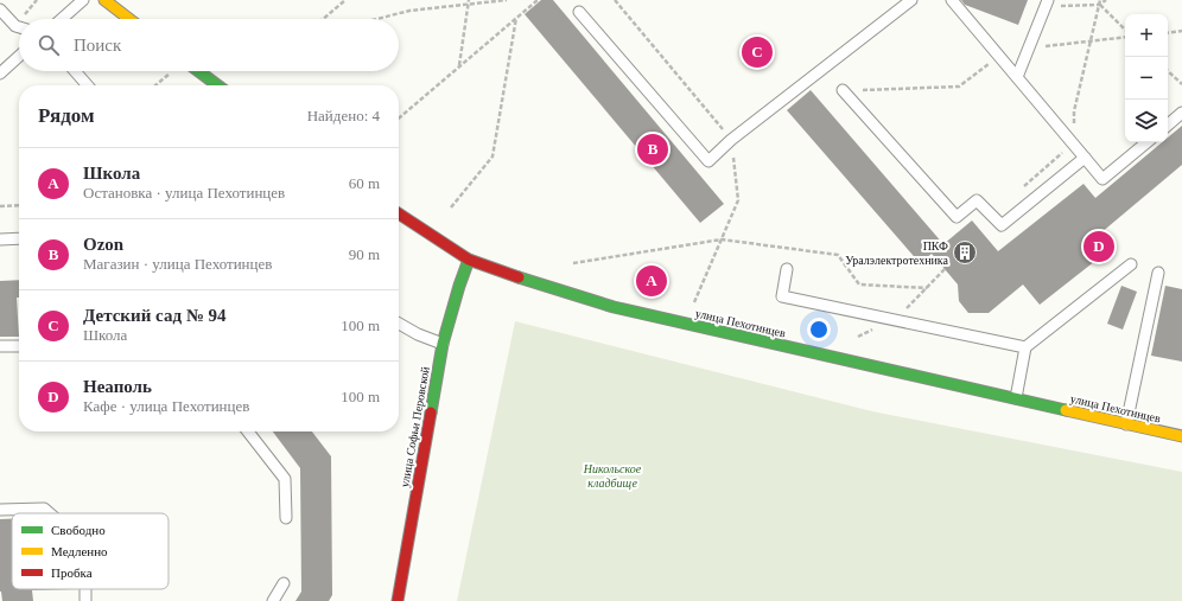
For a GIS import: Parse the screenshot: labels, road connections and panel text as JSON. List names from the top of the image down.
{
  "streets": {
    "main road": ["улица Пехотинцев", "улица Софьи Перовской"]
  },
  "crossings": [
    ["улица Пехотинцев", "улица Софьи Перовской"]
  ],
  "parks": ["Никольское кладбище"],
  "places": {
    "building": ["ПКФ Уралэлектротехника"]
  },
  "legend": ["Свободно", "Медленно", "Пробка"],
  "page": {
    "map_buttons": ["+", "−"],
    "search": "Поиск",
    "pins": [
      "C",
      "B",
      "D",
      "A"
    ],
    "heading": ["Рядом", "Найдено: 4"],
    "list": [
      {
        "mark": "A",
        "name": "Школа",
        "note": "Остановка · улица Пехотинцев",
        "value": "60 m"
      },
      {
        "mark": "B",
        "name": "Ozon",
        "note": "Магазин · улица Пехотинцев",
        "value": "90 m"
      },
      {
        "mark": "C",
        "name": "Детский сад № 94",
        "note": "Школа",
        "value": "100 m"
      },
      {
        "mark": "D",
        "name": "Неаполь",
        "note": "Кафе · улица Пехотинцев",
        "value": "100 m"
      }
    ]
  }
}
